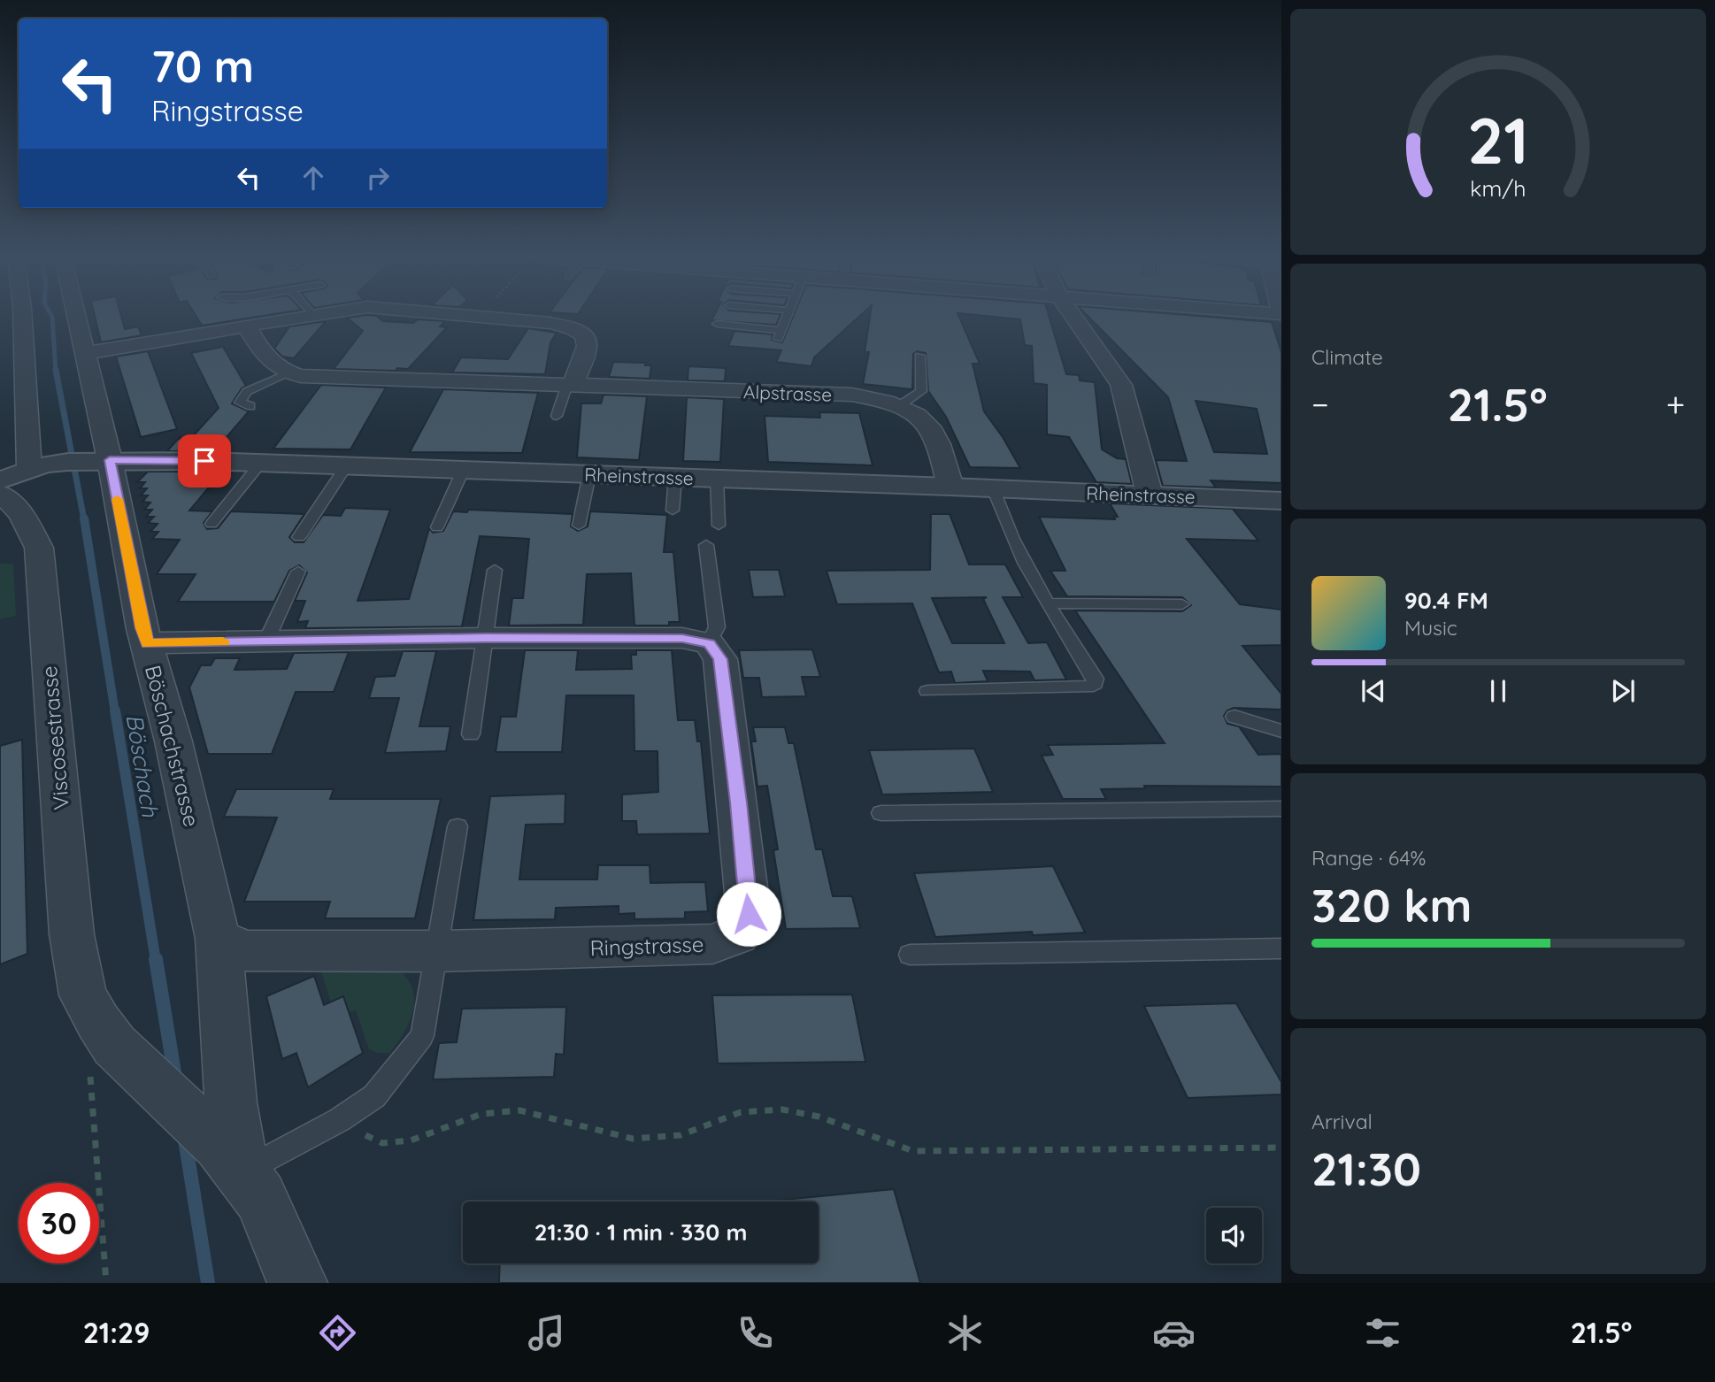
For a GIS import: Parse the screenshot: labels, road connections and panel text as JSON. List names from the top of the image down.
{
  "streets": {
    "street": [
      "Alpstrasse",
      "Rheinstrasse",
      "Viscosestrasse",
      "Böschachstrasse",
      "Ringstrasse"
    ]
  },
  "crossings": [
    ["Alpstrasse", "Rheinstrasse"],
    ["Rheinstrasse", "Böschachstrasse"],
    ["Viscosestrasse", "Böschachstrasse"],
    ["Böschachstrasse", "Ringstrasse"]
  ],
  "water": ["Böschach"],
  "page": {
    "turn": ["70 m", "Ringstrasse"],
    "tile": [
      "Climate",
      ["Range · 64%", "320 km"],
      ["Arrival", "21:30"]
    ],
    "heat": ["−", "21.5°", "+"],
    "song": ["90.4 FM", "Music"],
    "limit": "30",
    "trip": "21:30 · 1 min · 330 m",
    "tabs": ["21:29", "21.5°"],
    "gauge": ["21", "km/h"]
  }
}
